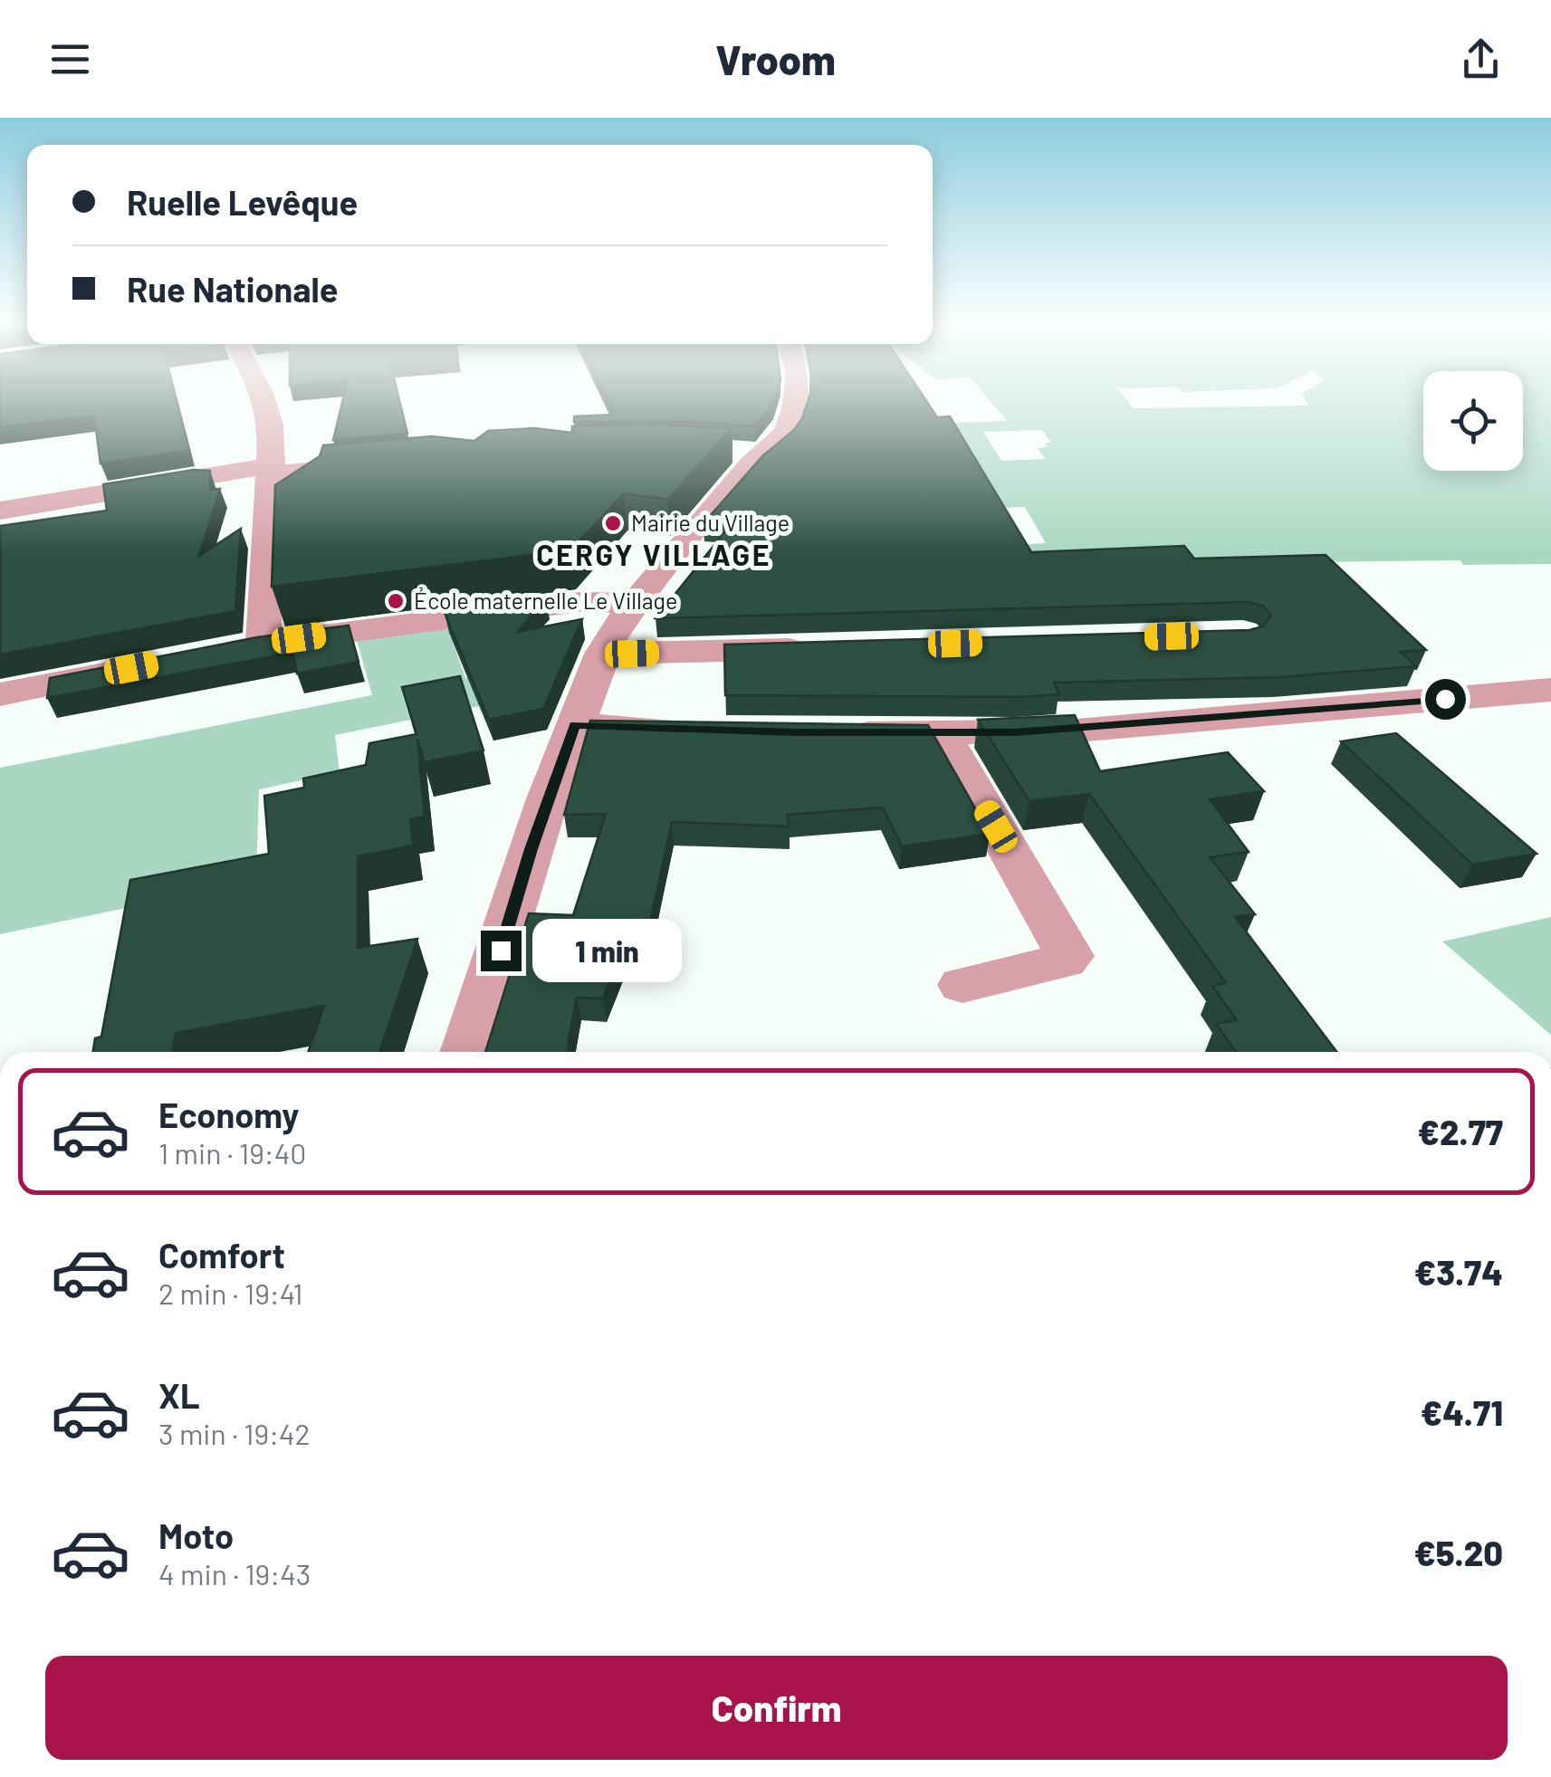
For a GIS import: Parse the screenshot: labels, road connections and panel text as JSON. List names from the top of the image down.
{
  "districts": ["CERGY VILLAGE"],
  "places": ["Mairie du Village", "École maternelle Le Village"],
  "page": {
    "header": "Vroom",
    "banner": ["Ruelle Levêque", "Rue Nationale"],
    "bubble": "1 min",
    "list": [
      {
        "name": "Economy",
        "note": "1 min · 19:40",
        "value": "€2.77"
      },
      {
        "name": "Comfort",
        "note": "2 min · 19:41",
        "value": "€3.74"
      },
      {
        "name": "XL",
        "note": "3 min · 19:42",
        "value": "€4.71"
      },
      {
        "name": "Moto",
        "note": "4 min · 19:43",
        "value": "€5.20"
      }
    ],
    "buttons": "Confirm"
  }
}
